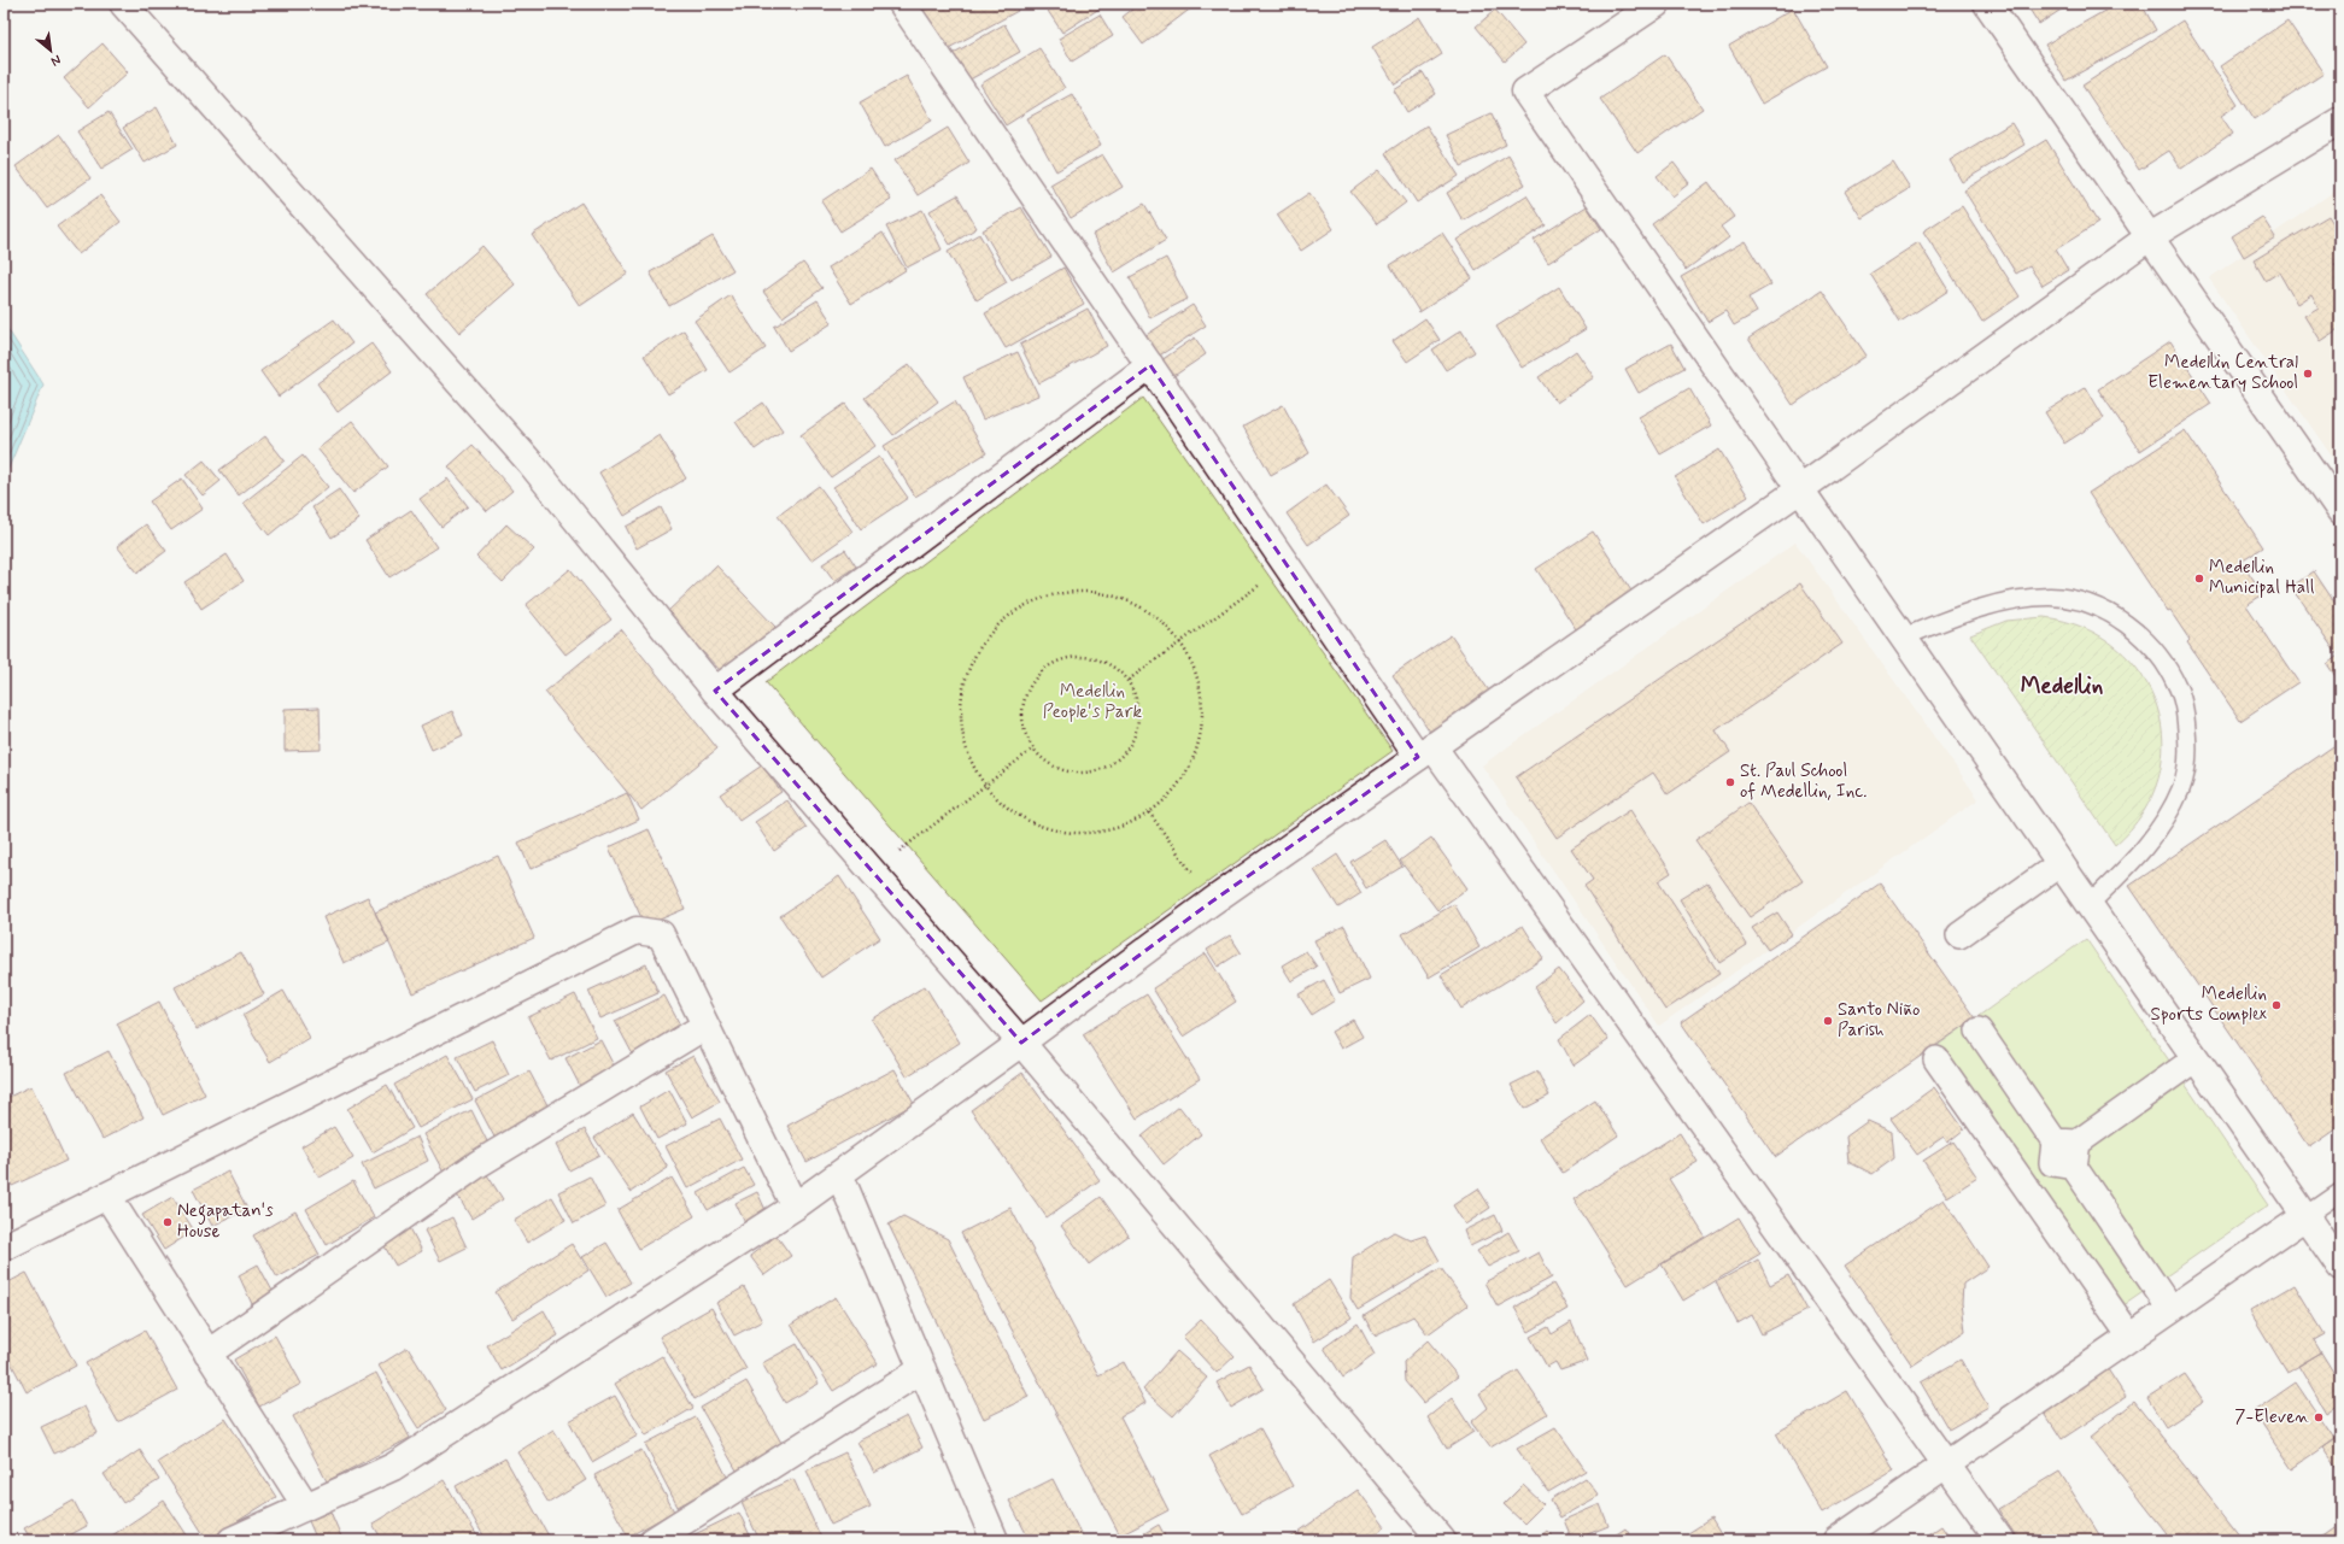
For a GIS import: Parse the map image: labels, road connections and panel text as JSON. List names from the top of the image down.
{
  "districts": ["Medellin"],
  "parks": ["Medellin People's Park"],
  "places": [
    "Medellin Central Elementary School",
    "Medellin Municipal Hall",
    "St. Paul School of Medellin, Inc.",
    "Medellin Sports Complex",
    "Santo Niño Parish",
    "Negapatan's House",
    "7-Eleven"
  ],
  "north": "bottom right"
}
